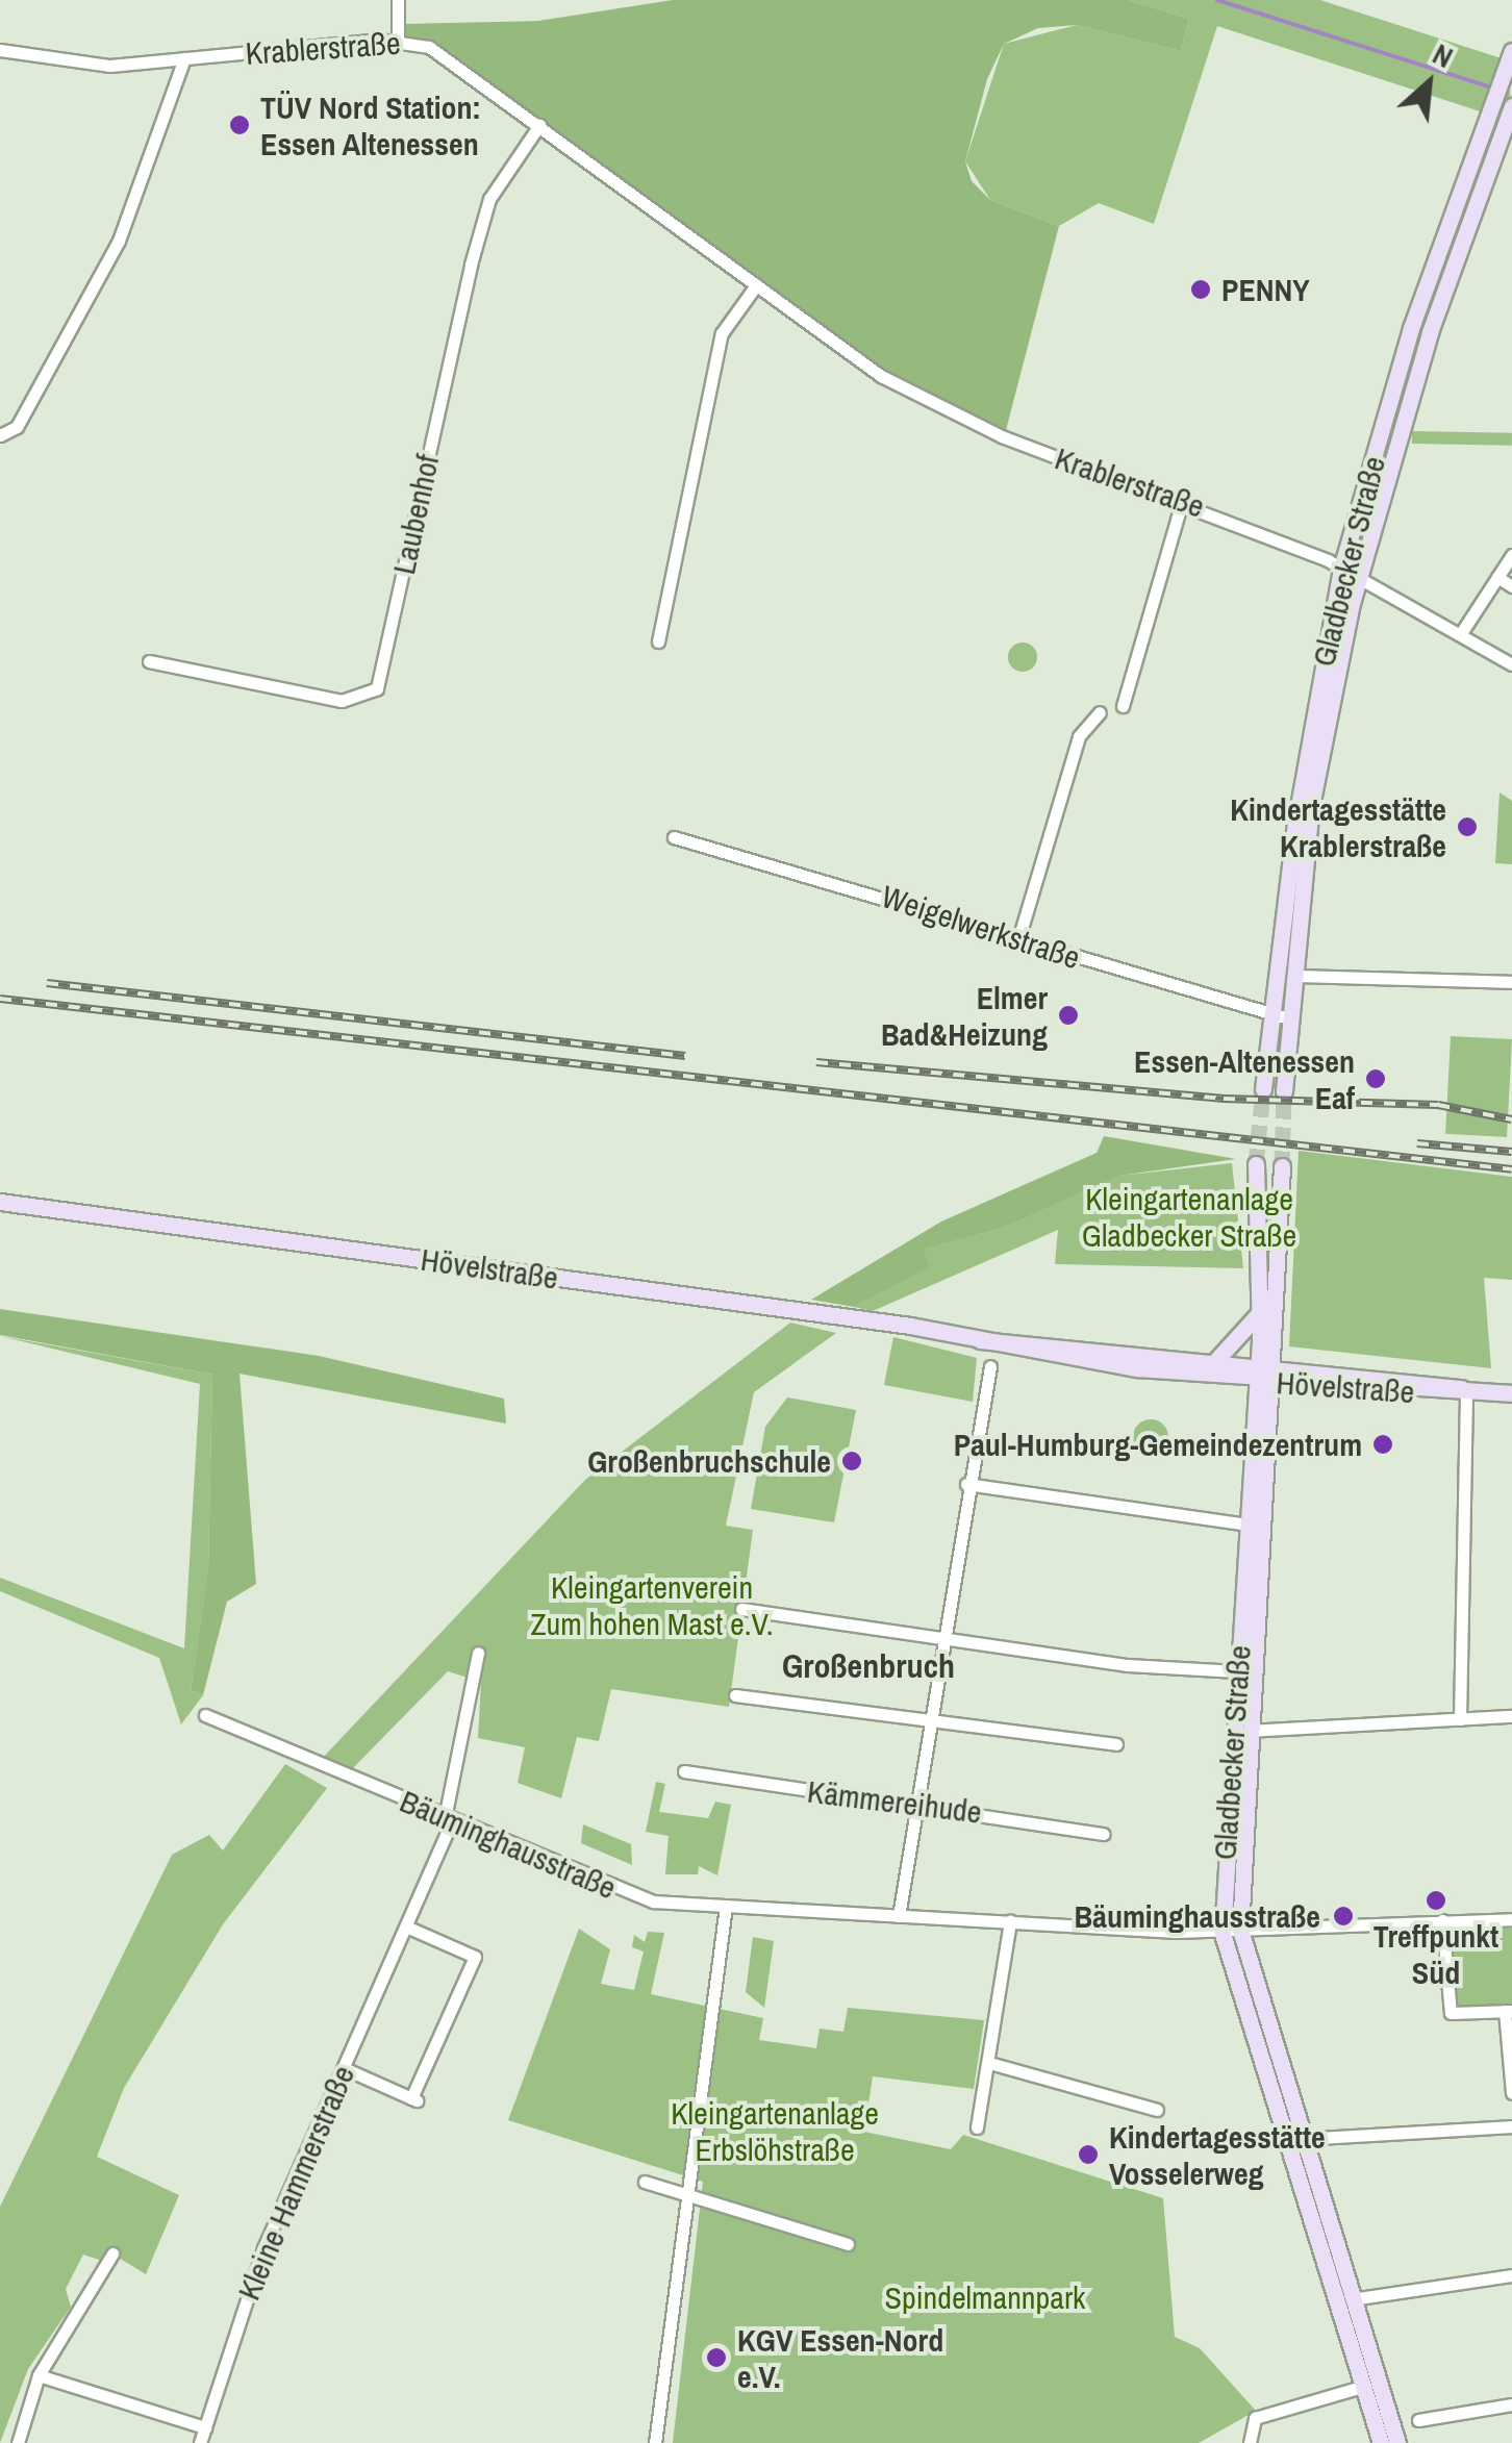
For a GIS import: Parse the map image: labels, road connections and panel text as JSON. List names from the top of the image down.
{
  "streets": {
    "main road": ["Gladbecker Straße", "Hövelstraße"],
    "street": [
      "Krablerstraße",
      "Laubenhof",
      "Weigelwerkstraße",
      "Kämmereihude",
      "Bäuminghausstraße",
      "Kleine Hammerstraße"
    ]
  },
  "crossings": [
    ["Krablerstraße", "Laubenhof"],
    ["Krablerstraße", "Gladbecker Straße"],
    ["Gladbecker Straße", "Weigelwerkstraße"],
    ["Gladbecker Straße", "Hövelstraße"],
    ["Gladbecker Straße", "Bäuminghausstraße"],
    ["Bäuminghausstraße", "Kleine Hammerstraße"]
  ],
  "districts": ["Großenbruch"],
  "parks": [
    "Kleingartenanlage Gladbecker Straße",
    "Kleingartenverein Zum hohen Mast e.V.",
    "Kleingartenanlage Erbslöhstraße",
    "Spindelmannpark"
  ],
  "places": [
    "TÜV Nord Station: Essen Altenessen",
    "PENNY",
    "Kindertagesstätte Krablerstraße",
    "Elmer Bad&Heizung",
    "Essen-Altenessen Eaf",
    "Paul-Humburg-Gemeindezentrum",
    "Großenbruchschule",
    "Treffpunkt Süd",
    "Bäuminghausstraße",
    "Kindertagesstätte Vosselerweg",
    "KGV Essen-Nord e.V."
  ],
  "north": "top right"
}
